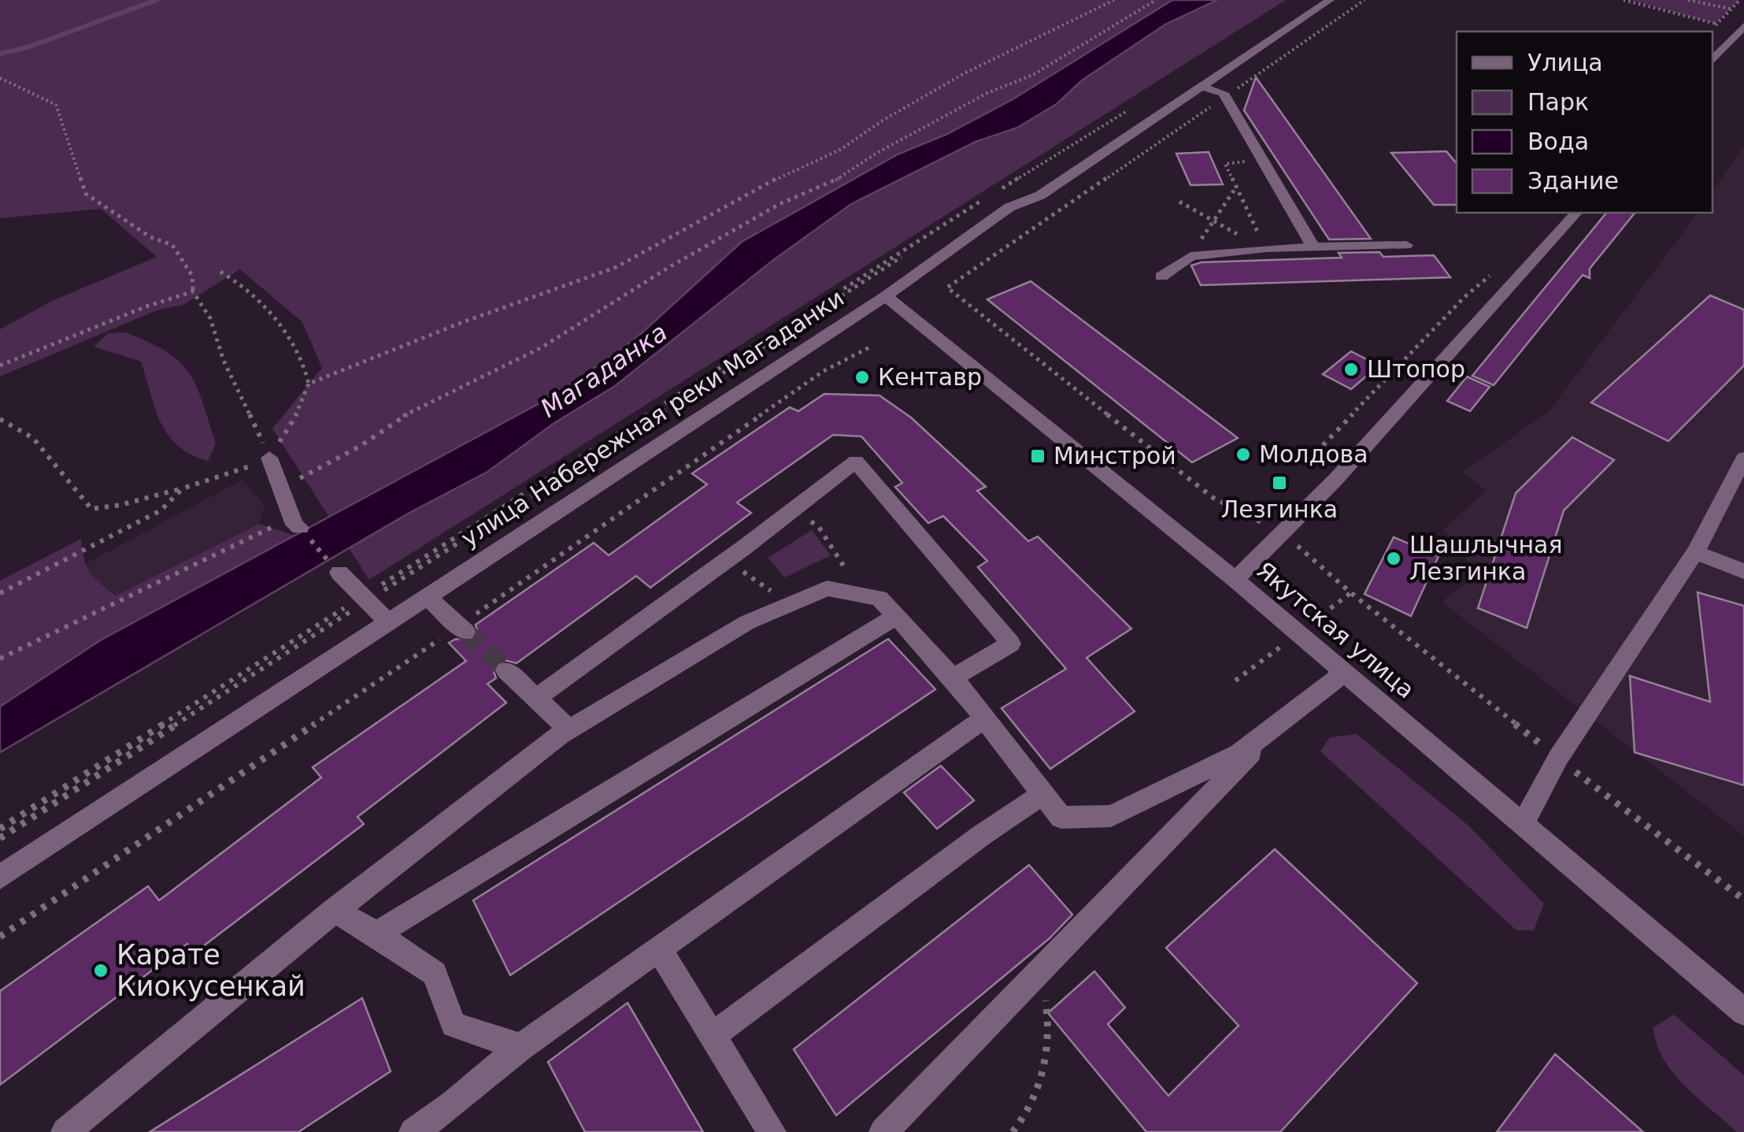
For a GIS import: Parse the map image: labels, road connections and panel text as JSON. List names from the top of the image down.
{
  "streets": {
    "street": ["улица Набережная реки Магаданки", "Якутская улица"]
  },
  "crossings": [
    ["улица Набережная реки Магаданки", "Якутская улица"]
  ],
  "water": ["Магаданка"],
  "places": {
    "other": [
      "Штопор",
      "Кентавр",
      "Молдова",
      "Шашлычная Лезгинка",
      "Карате Киокусенкай"
    ],
    "transit": ["Минстрой", "Лезгинка"]
  },
  "legend": [
    "Улица",
    "Парк",
    "Вода",
    "Здание"
  ]
}
